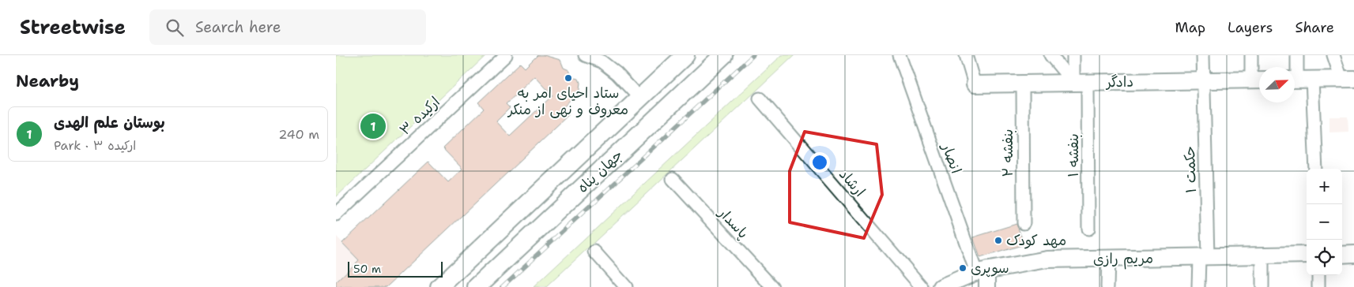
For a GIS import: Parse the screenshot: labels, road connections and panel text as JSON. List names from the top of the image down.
{
  "streets": {
    "main road": ["جهان پناه"],
    "street": [
      "دادگر",
      "ارکیده ۳",
      "بنفشه ۲",
      "بنفشه ۱",
      "انصار",
      "حکمت ۱",
      "ارشاد",
      "پاسدار",
      "مریم رازی"
    ]
  },
  "crossings": [
    ["دادگر", "بنفشه ۲"],
    ["دادگر", "بنفشه ۱"],
    ["دادگر", "حکمت ۱"],
    ["انصار", "مریم رازی"],
    ["حکمت ۱", "مریم رازی"]
  ],
  "places": ["ستاد احیای امر به معروف و نهی از منکر", "مهد کودک", "سوپری"],
  "scale_bar": "50 m",
  "north": "top right",
  "page": {
    "header": "Streetwise",
    "search": "Search here",
    "nav": ["Map", "Layers", "Share"],
    "heading": "Nearby",
    "list": [
      {
        "mark": "1",
        "name": "بوستان علم الهدی",
        "note": "Park · ارکیده ۳",
        "value": "240 m"
      }
    ],
    "pins": "1",
    "map_buttons": ["+", "−"],
    "scale": "50 m"
  }
}
